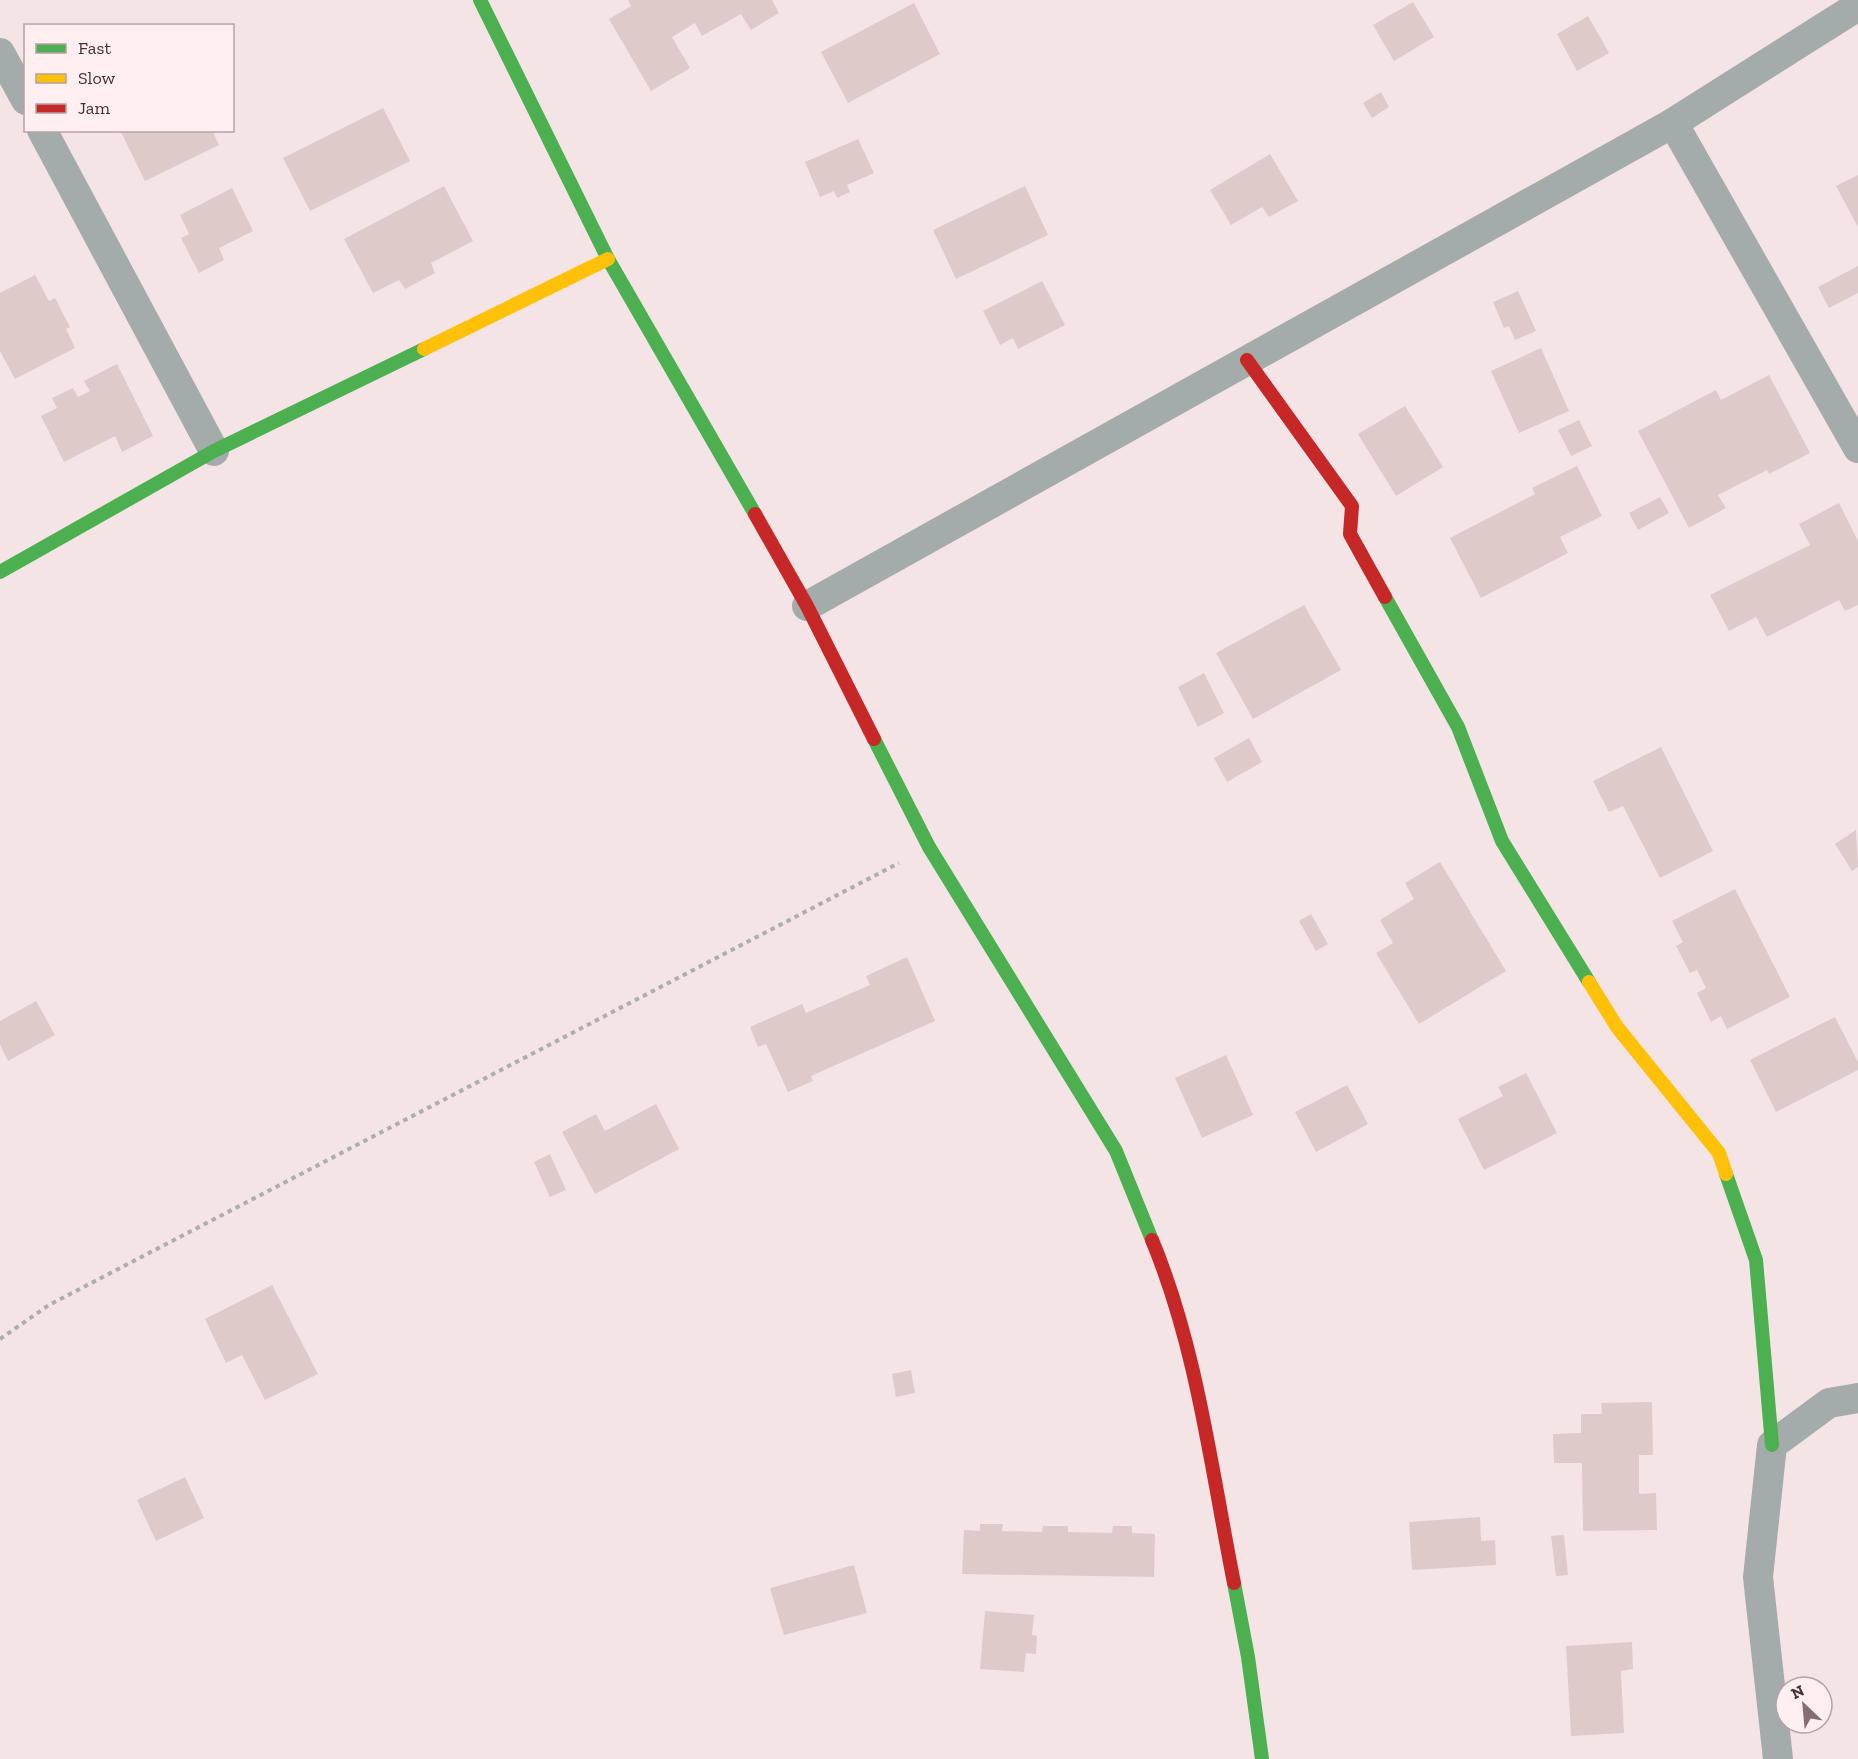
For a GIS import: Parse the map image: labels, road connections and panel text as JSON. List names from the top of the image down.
{
  "legend": ["Fast", "Slow", "Jam"],
  "north": "top left"
}
